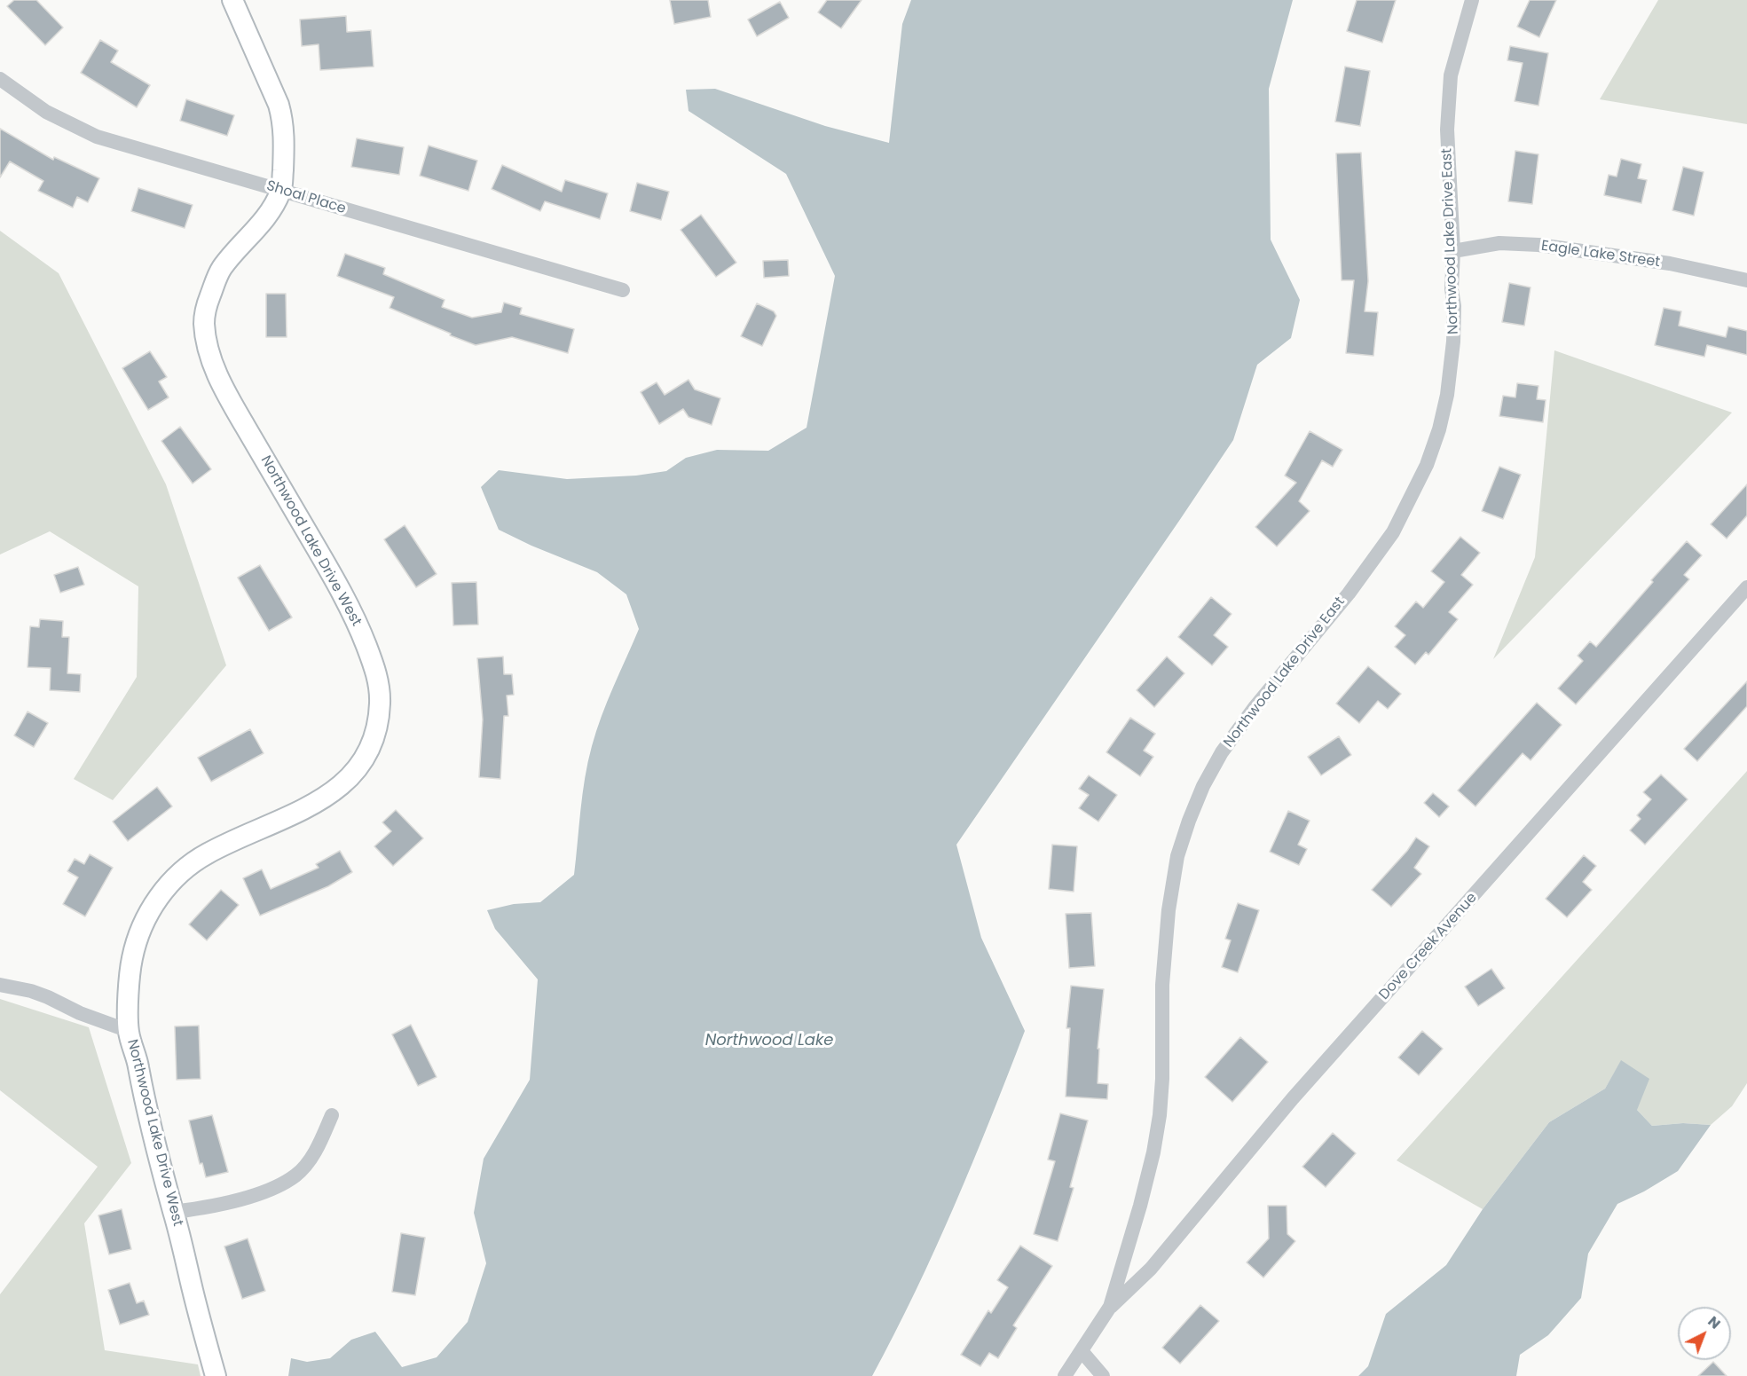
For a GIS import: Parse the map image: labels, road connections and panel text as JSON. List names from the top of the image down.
{
  "streets": {
    "street": [
      "Shoal Place",
      "Northwood Lake Drive East",
      "Eagle Lake Street",
      "Northwood Lake Drive West",
      "Dove Creek Avenue"
    ]
  },
  "crossings": [
    ["Shoal Place", "Northwood Lake Drive West"],
    ["Northwood Lake Drive East", "Eagle Lake Street"],
    ["Northwood Lake Drive East", "Dove Creek Avenue"]
  ],
  "water": ["Northwood Lake"],
  "north": "top right"
}
